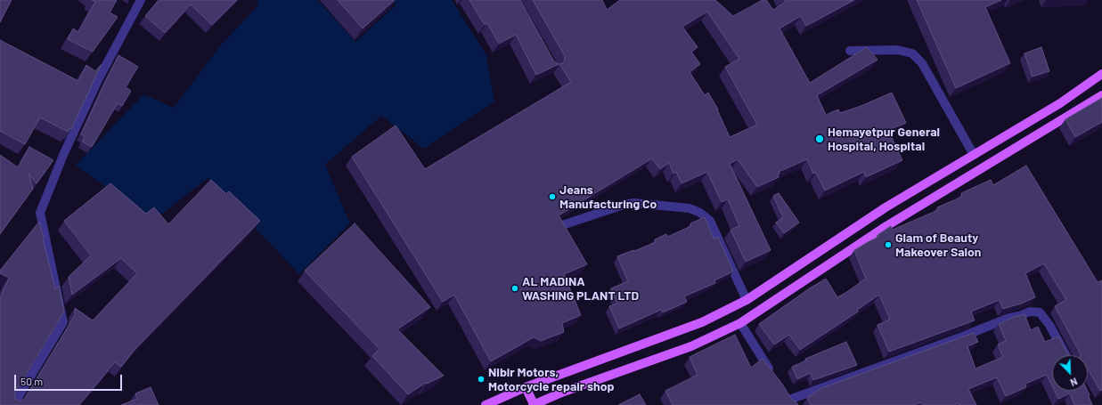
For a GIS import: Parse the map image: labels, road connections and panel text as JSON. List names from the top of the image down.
{
  "places": [
    "Hemayetpur General Hospital, Hospital",
    "Jeans Manufacturing Co",
    "Glam of Beauty Makeover Salon",
    "AL MADINA WASHING PLANT LTD",
    "Nibir Motors, Motorcycle repair shop"
  ],
  "scale_bar": "50 m",
  "north": "bottom right"
}
